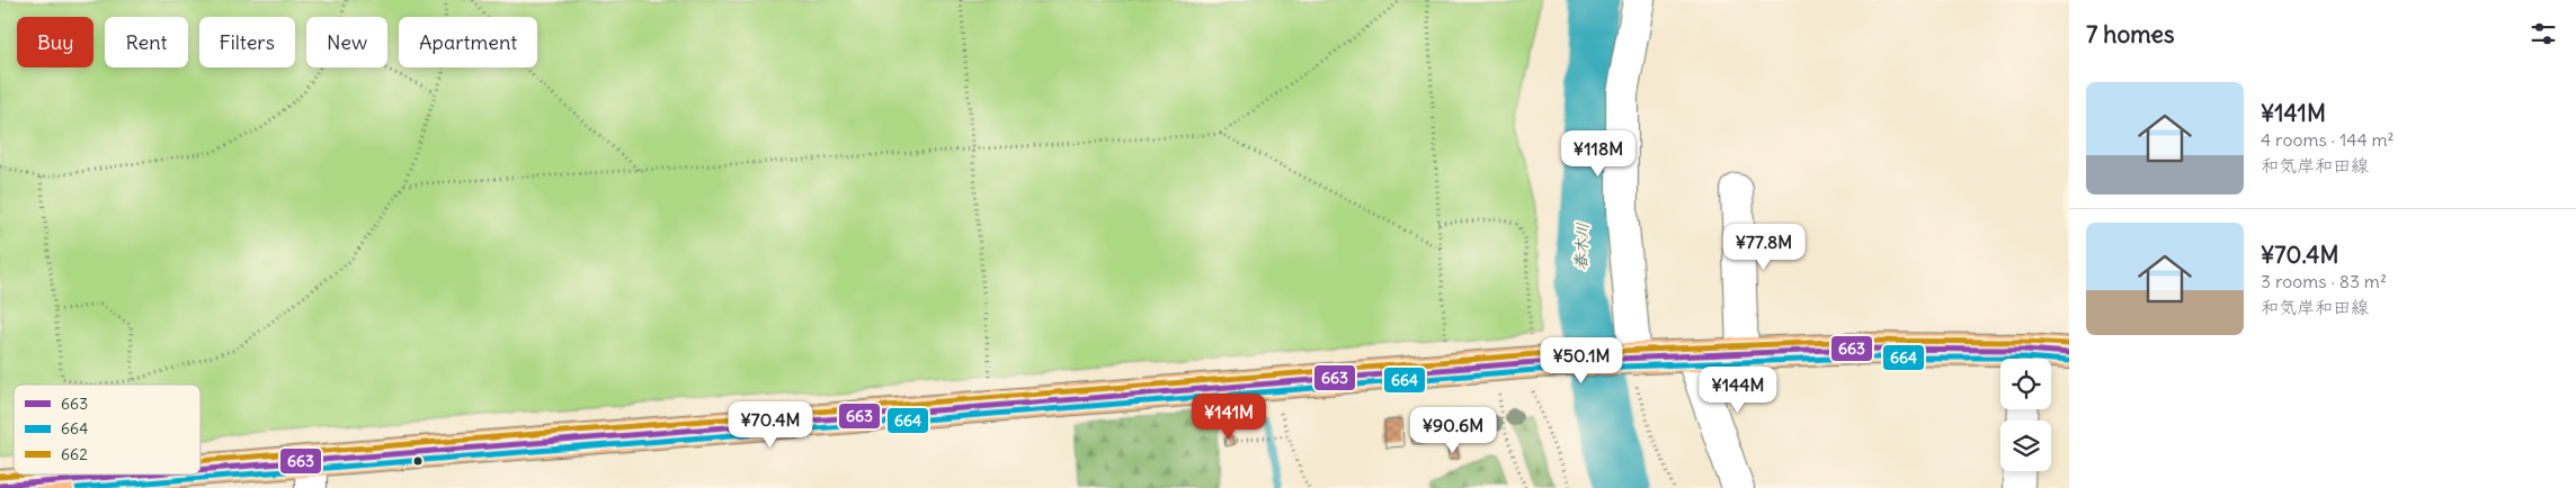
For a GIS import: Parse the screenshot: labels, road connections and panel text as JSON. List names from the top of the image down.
{
  "water": ["春木川"],
  "lines": ["transit line 662", "transit line 663", "transit line 664"],
  "legend": ["663", "664", "662"],
  "page": {
    "heading": "7 homes",
    "chip": [
      "Buy",
      "Rent",
      "Filters",
      "New",
      "Apartment"
    ],
    "list": [
      {
        "name": "¥141M",
        "note": "4 rooms · 144 m² · 和気岸和田線"
      },
      {
        "name": "¥70.4M",
        "note": "3 rooms · 83 m² · 和気岸和田線"
      }
    ],
    "price": [
      "¥118M",
      "¥77.8M",
      "¥50.1M",
      "¥144M",
      "¥141M",
      "¥70.4M",
      "¥90.6M"
    ]
  }
}
